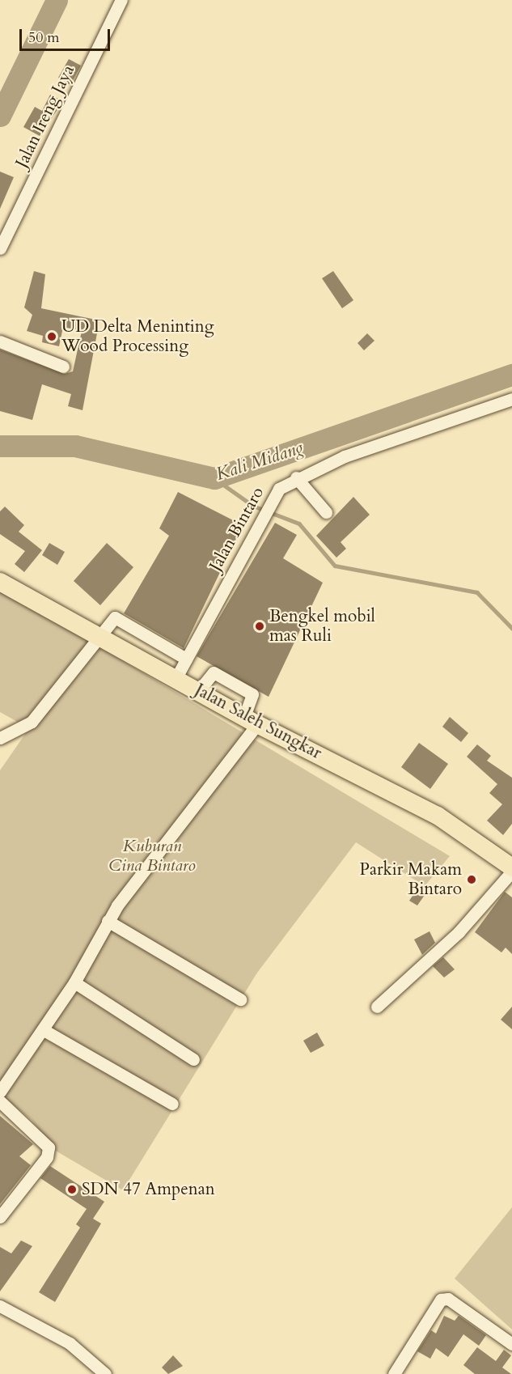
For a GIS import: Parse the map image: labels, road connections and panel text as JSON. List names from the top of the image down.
{
  "streets": {
    "highway": ["Jalan Saleh Sungkar"],
    "street": ["Jalan Ireng Jaya", "Jalan Bintaro"]
  },
  "crossings": [
    ["Jalan Bintaro", "Jalan Saleh Sungkar"]
  ],
  "water": ["Kali Midang"],
  "parks": ["Kuburan Cina Bintaro"],
  "places": [
    "UD Delta Meninting Wood Processing",
    "Bengkel mobil mas Ruli",
    "Parkir Makam Bintaro",
    "SDN 47 Ampenan"
  ],
  "scale_bar": "50 m"
}
